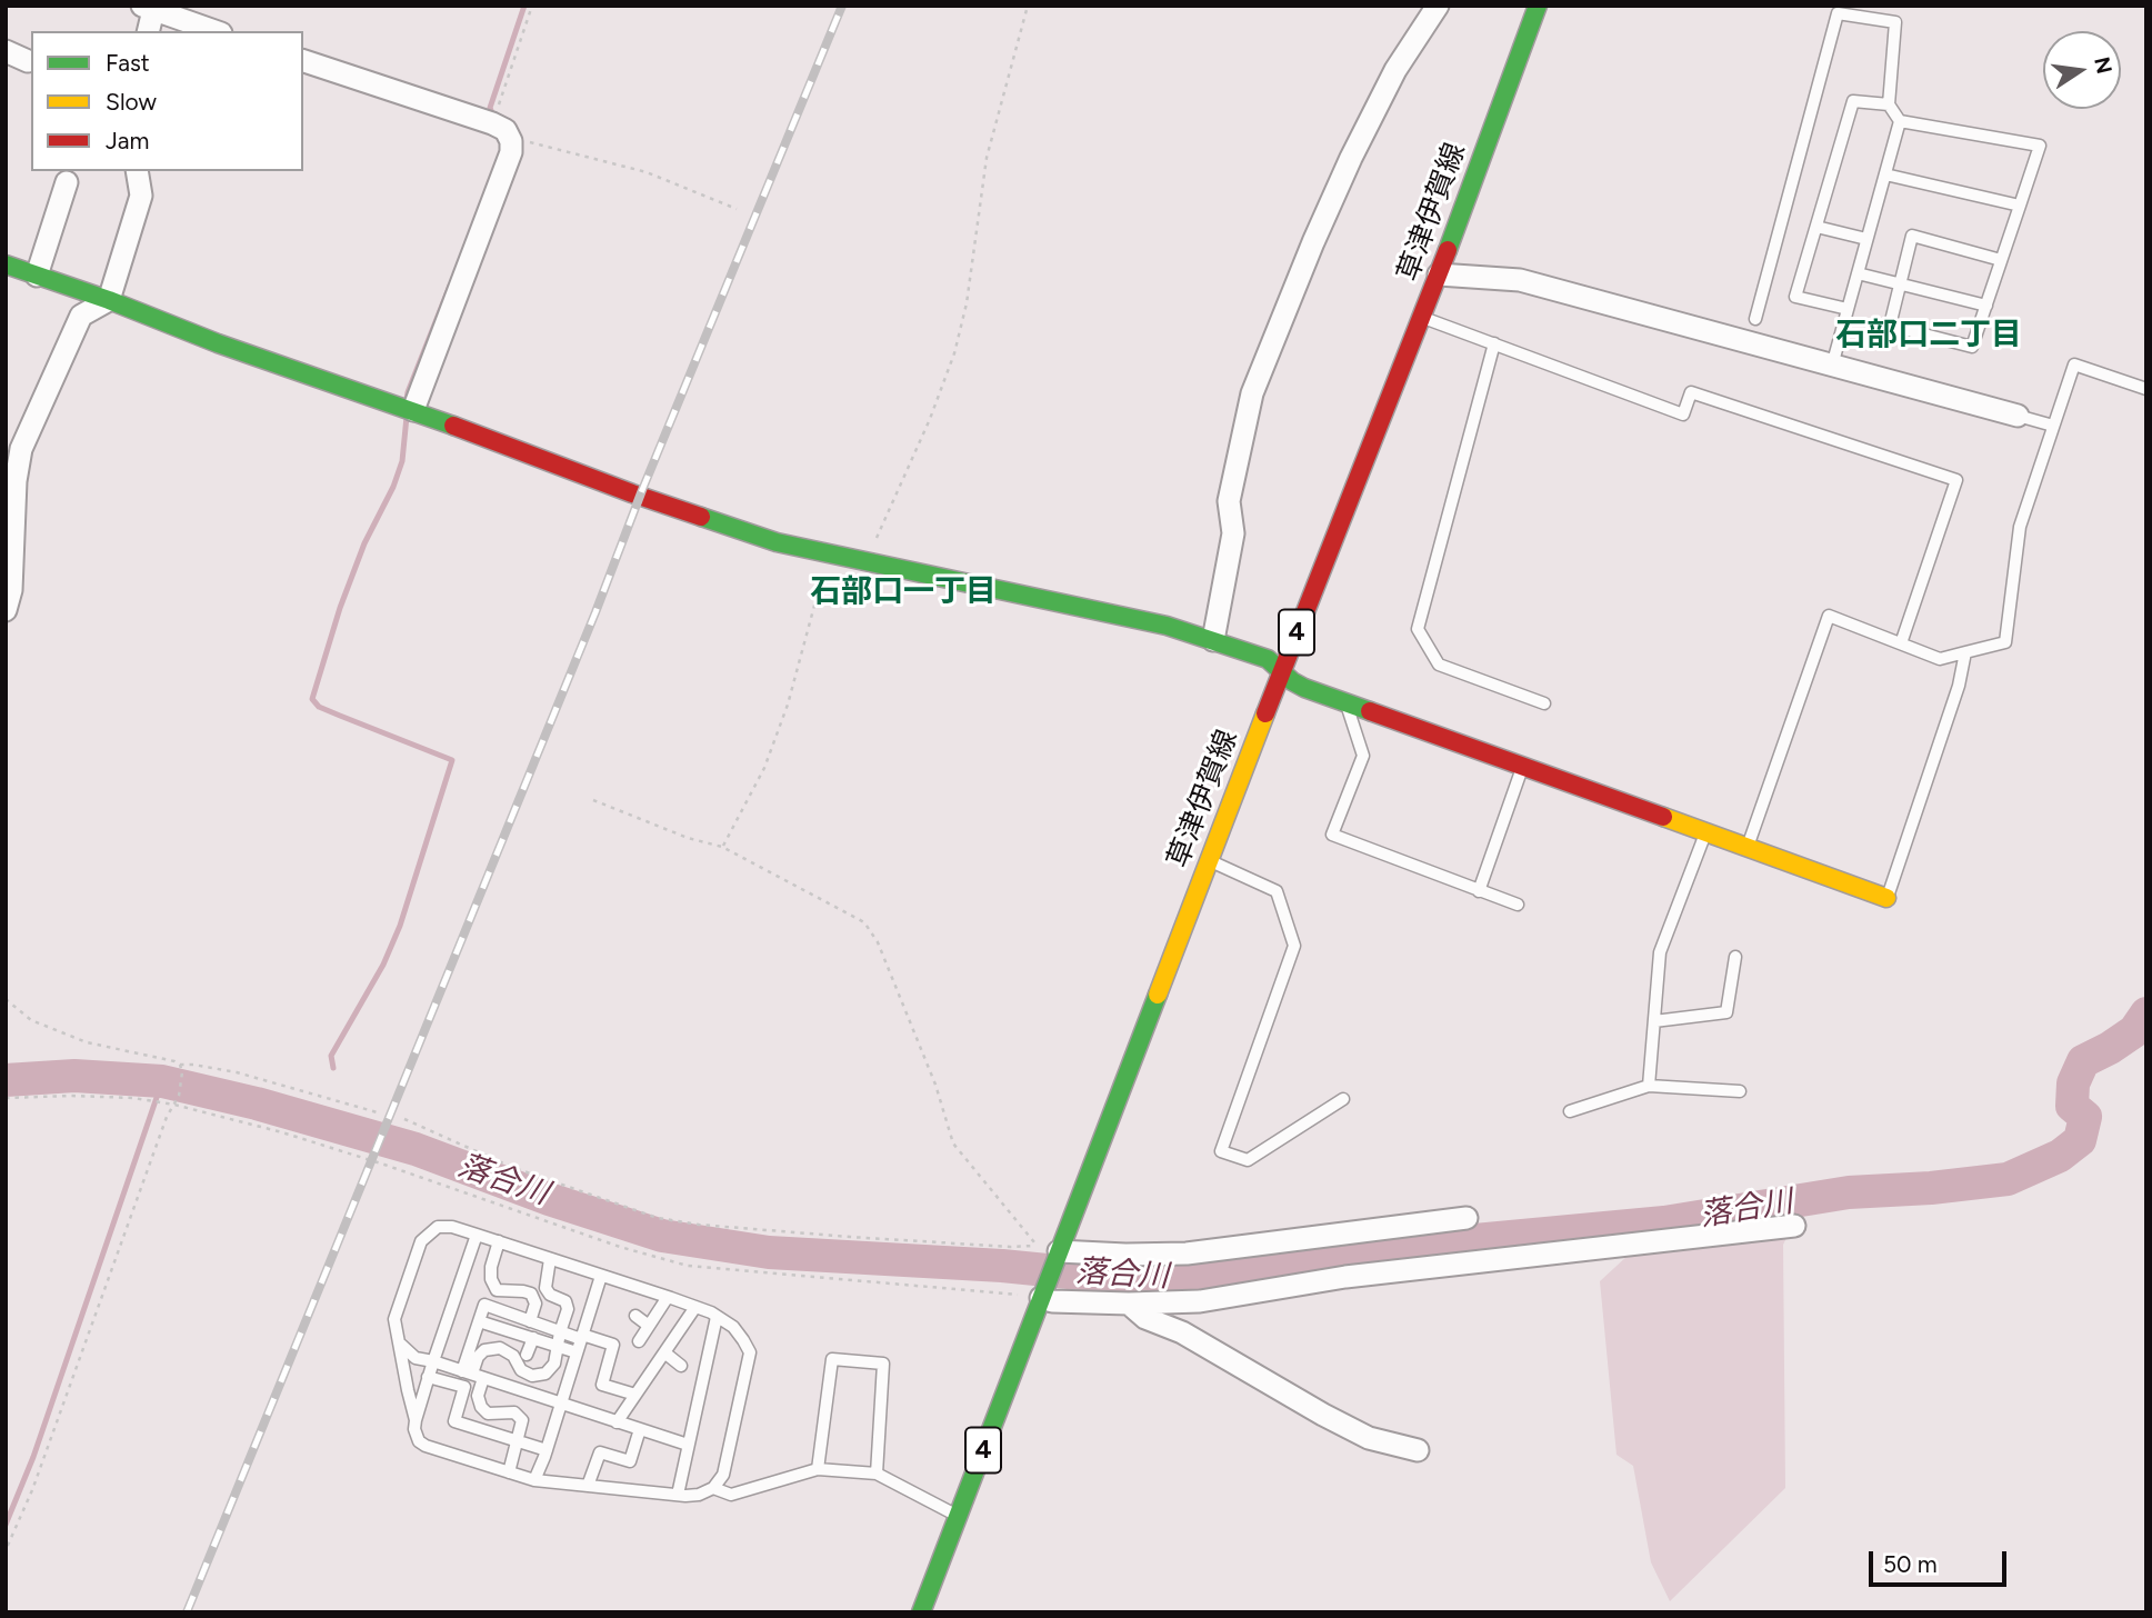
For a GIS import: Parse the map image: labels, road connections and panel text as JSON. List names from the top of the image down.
{
  "streets": {
    "street": ["草津伊賀線", "4"]
  },
  "districts": ["石部口二丁目", "石部口一丁目"],
  "water": ["落合川"],
  "legend": ["Fast", "Slow", "Jam"],
  "scale_bar": "50 m",
  "north": "right"
}
